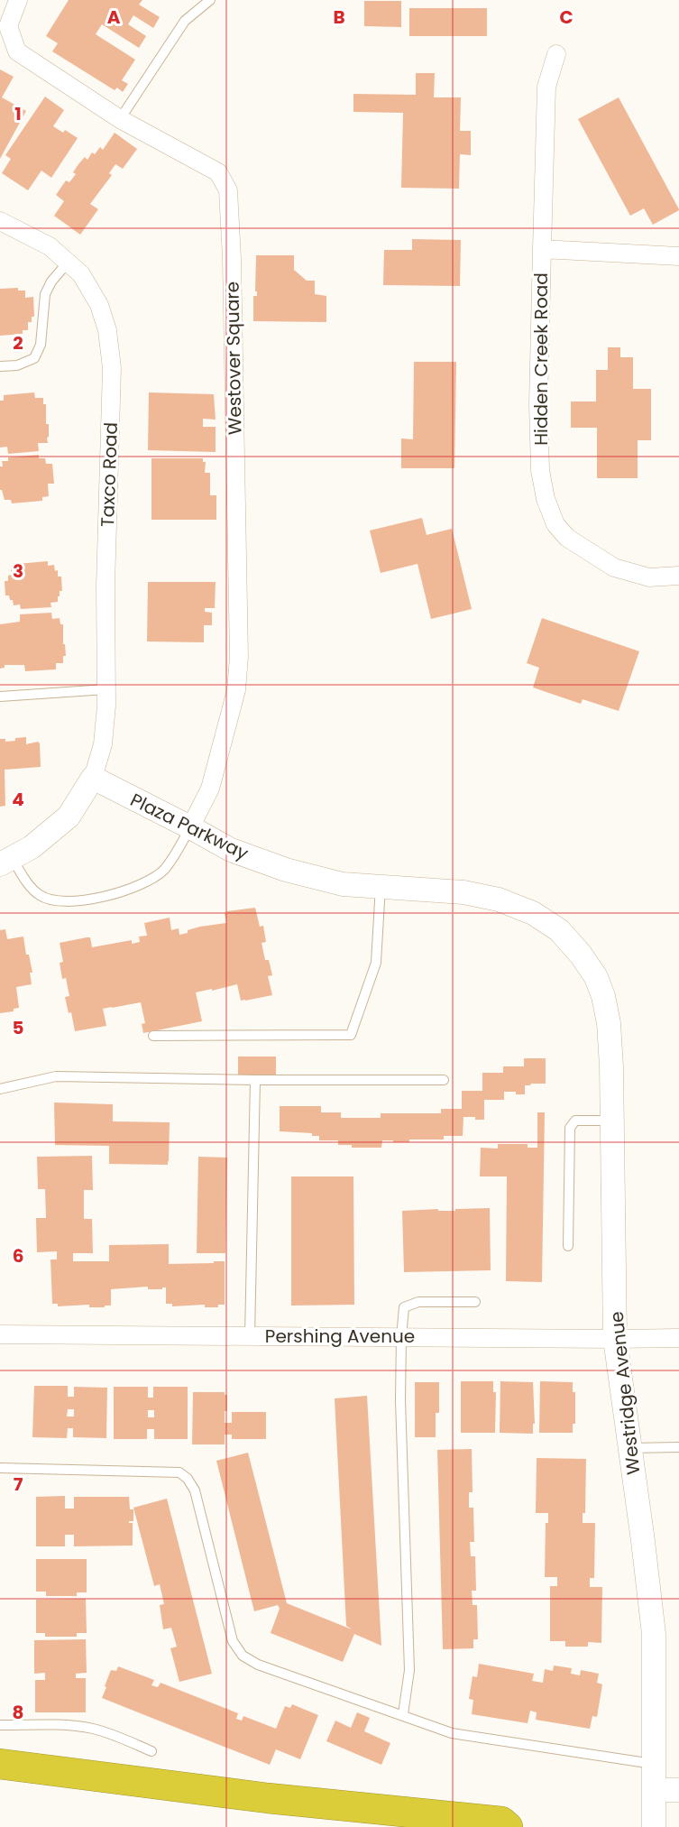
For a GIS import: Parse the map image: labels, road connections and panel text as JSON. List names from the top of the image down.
{
  "streets": {
    "street": [
      "Westover Square",
      "Hidden Creek Road",
      "Taxco Road",
      "Plaza Parkway",
      "Pershing Avenue",
      "Westridge Avenue"
    ]
  },
  "crossings": [
    ["Westover Square", "Plaza Parkway"],
    ["Taxco Road", "Plaza Parkway"],
    ["Plaza Parkway", "Westridge Avenue"],
    ["Pershing Avenue", "Westridge Avenue"]
  ],
  "grid": {
    "columns": ["A", "B", "C"],
    "rows": [
      "1",
      "2",
      "3",
      "4",
      "5",
      "6",
      "7",
      "8"
    ]
  }
}
